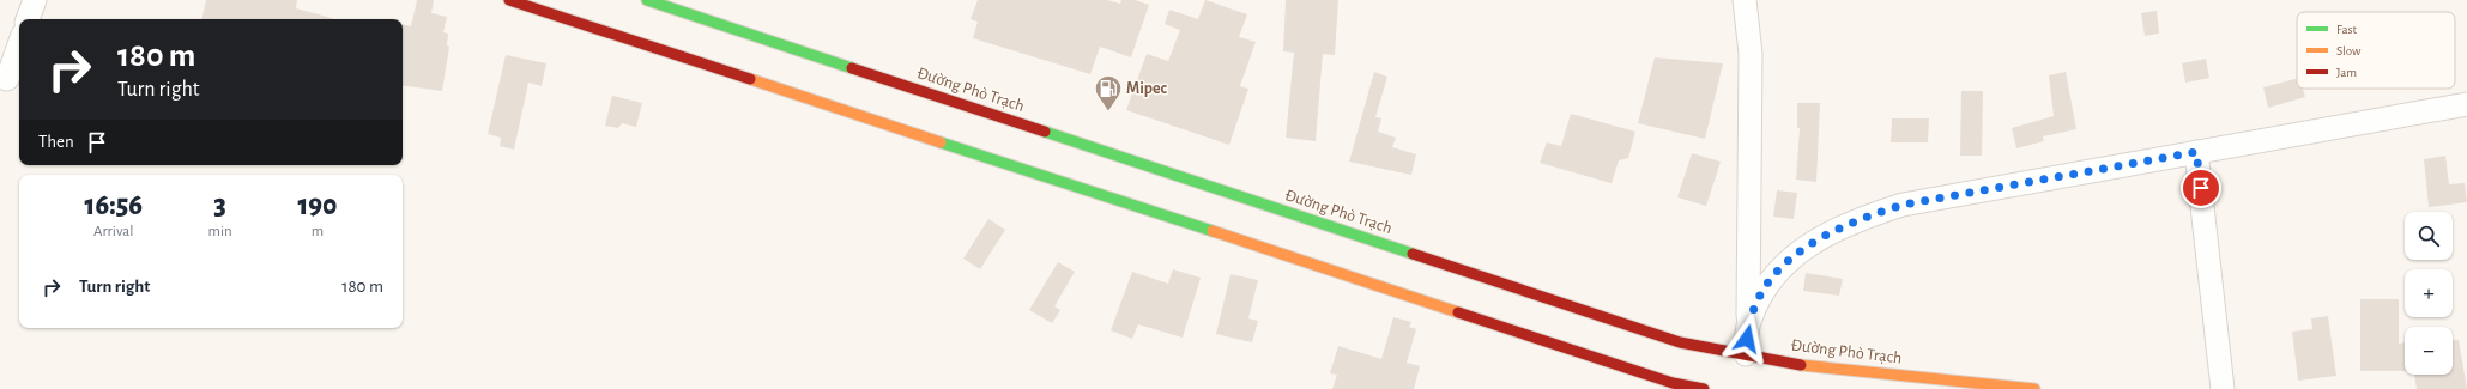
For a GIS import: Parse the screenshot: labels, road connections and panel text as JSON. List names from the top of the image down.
{
  "streets": {
    "highway": ["Đường Phò Trạch"]
  },
  "places": {
    "fuel station": ["Mipec"]
  },
  "legend": ["Fast", "Slow", "Jam"],
  "page": {
    "turn": ["180 m", "Turn right"],
    "then": "Then",
    "eta": [
      "16:56",
      "Arrival",
      "3",
      "min",
      "190",
      "m"
    ],
    "map_buttons": ["+", "−"],
    "list": [
      {
        "name": "Turn right",
        "value": "180 m"
      }
    ]
  }
}
